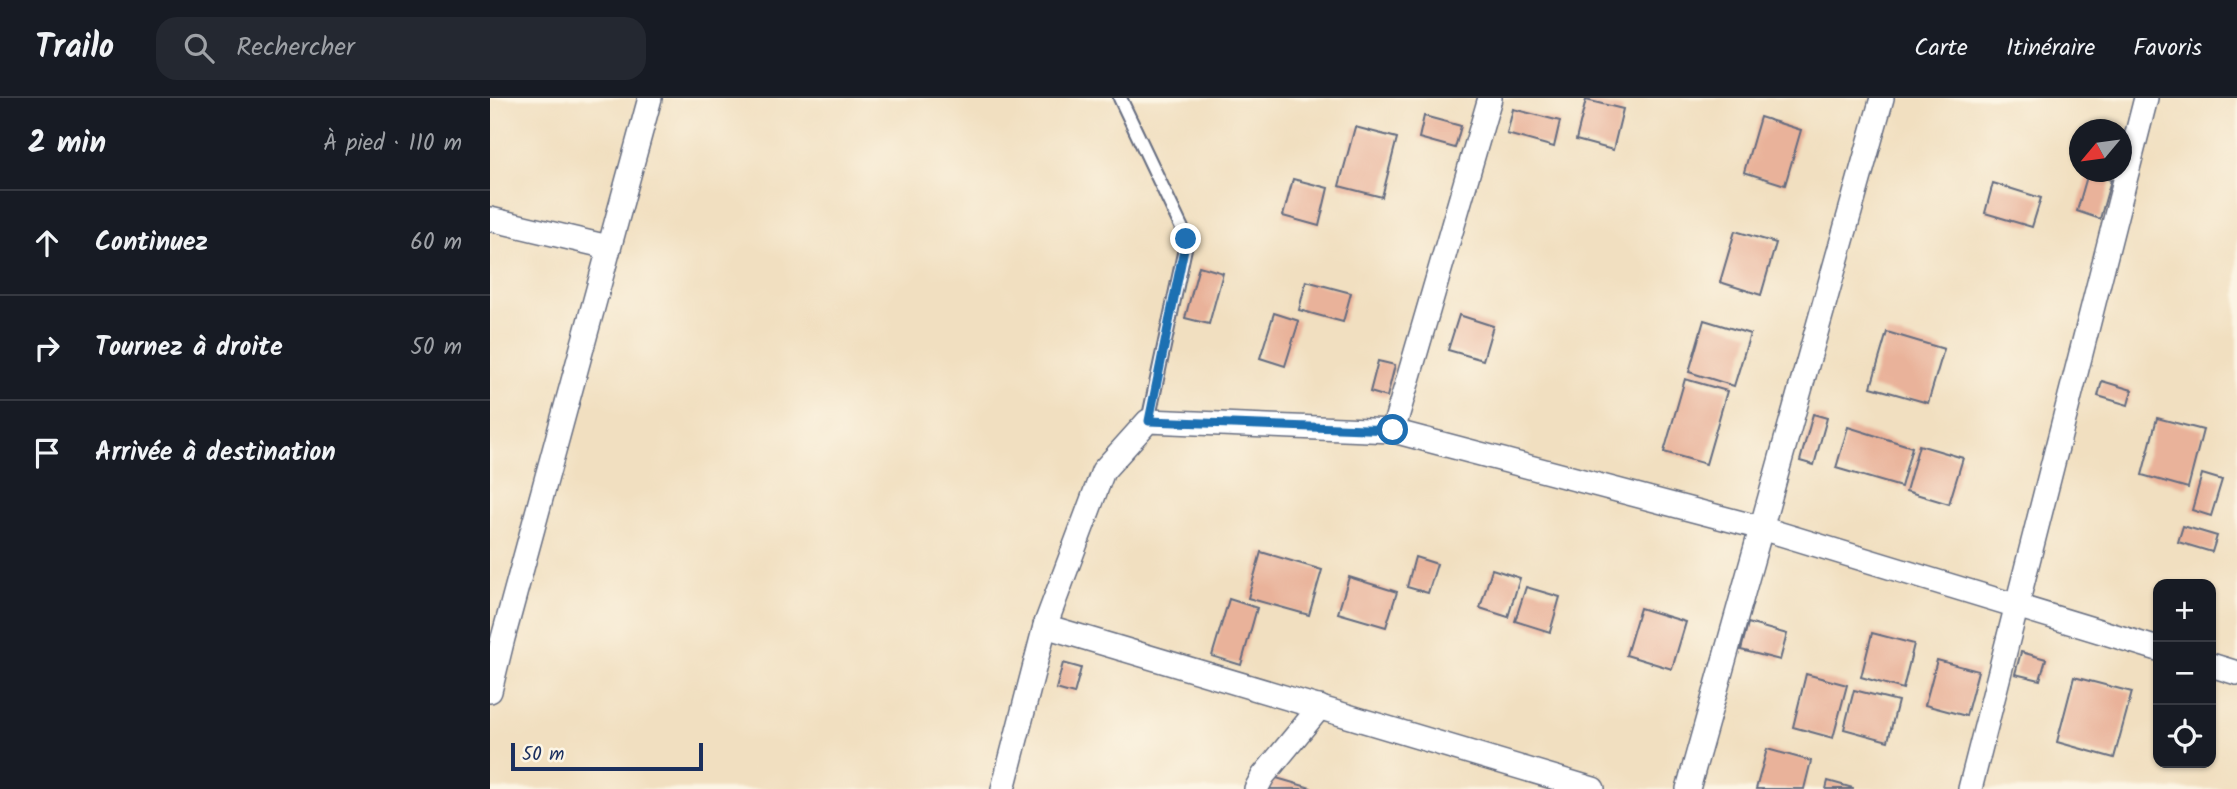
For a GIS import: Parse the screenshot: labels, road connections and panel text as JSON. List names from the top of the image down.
{
  "scale_bar": "50 m",
  "north": "bottom left",
  "page": {
    "header": "Trailo",
    "search": "Rechercher",
    "nav": ["Carte", "Itinéraire", "Favoris"],
    "heading": ["2 min", "À pied · 110 m"],
    "list": [
      ["Continuez", "60 m"],
      ["Tournez à droite", "50 m"],
      "Arrivée à destination"
    ],
    "map_buttons": ["+", "−"],
    "scale": "50 m"
  }
}
